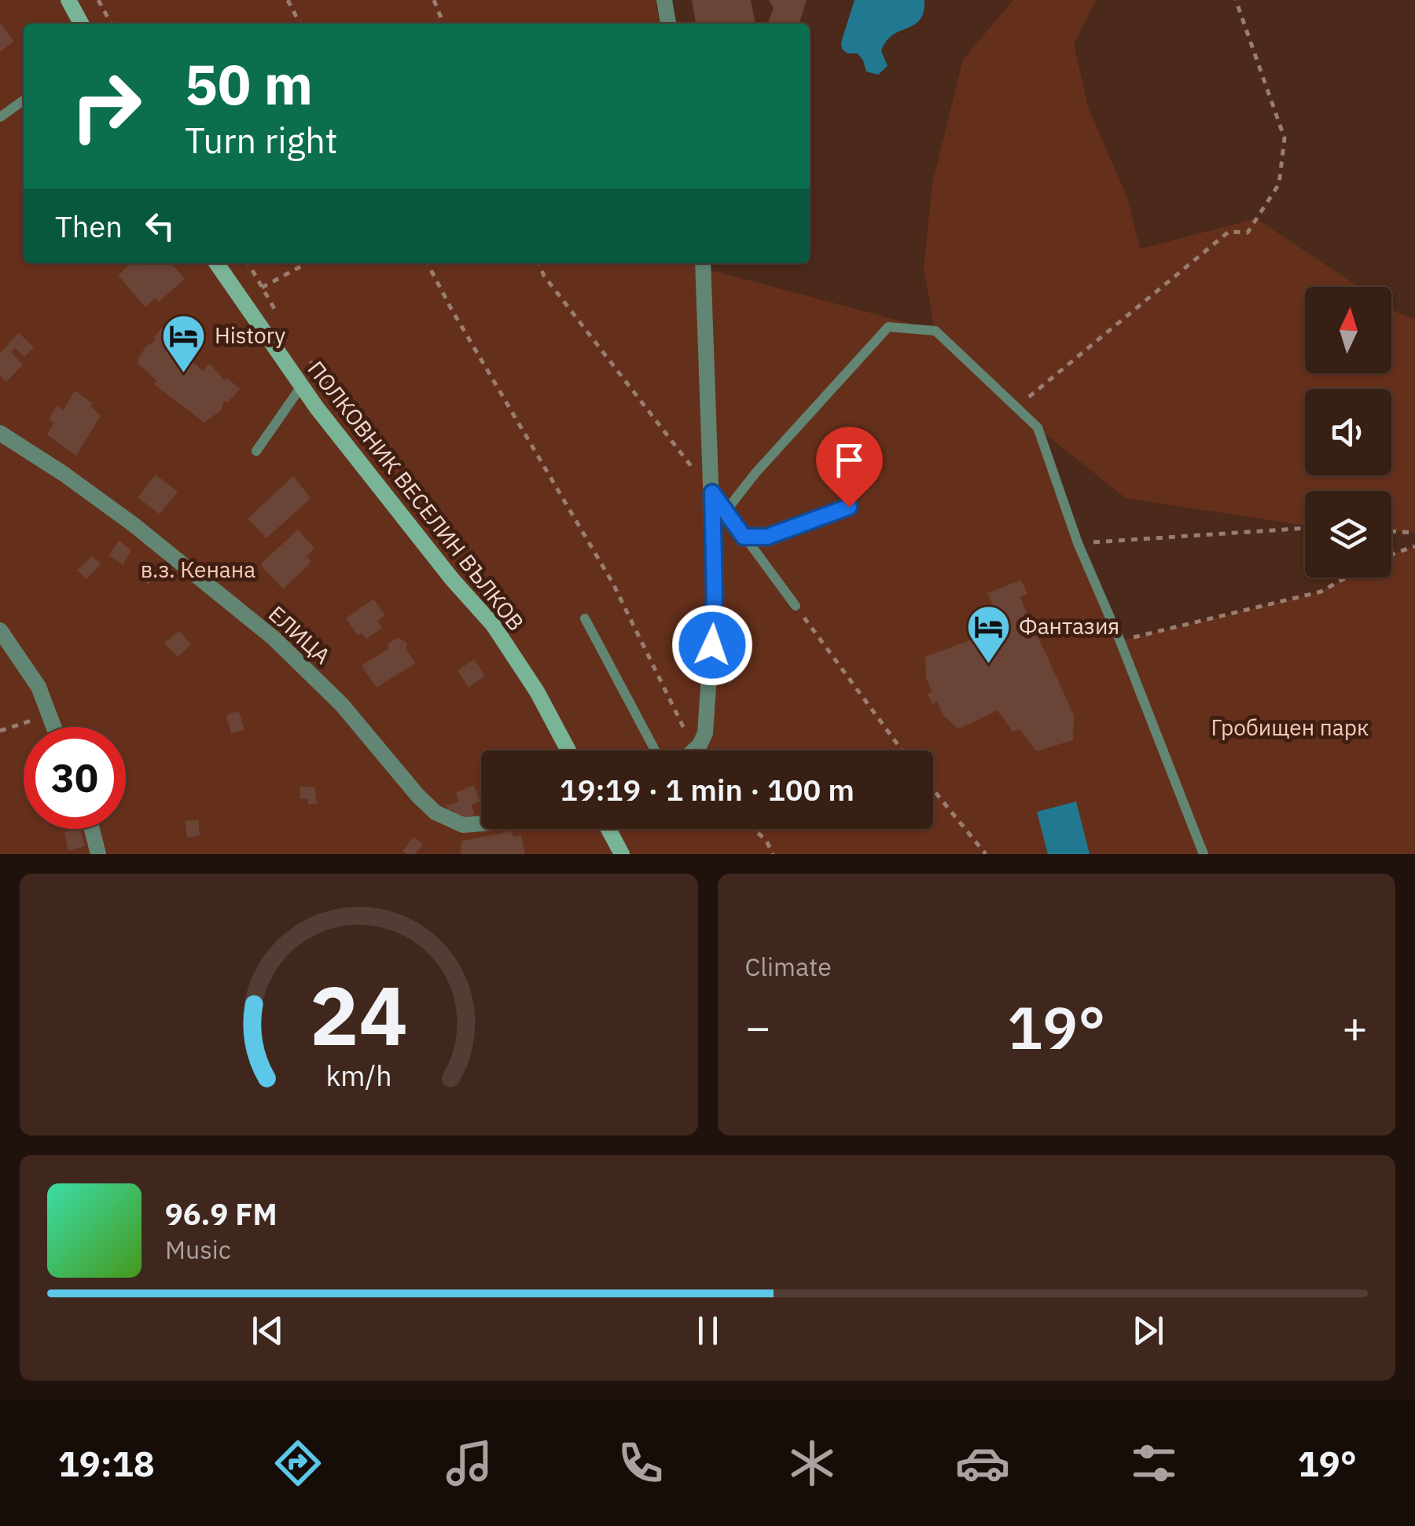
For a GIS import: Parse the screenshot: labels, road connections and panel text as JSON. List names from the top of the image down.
{
  "streets": {
    "main road": ["ПОЛКОВНИК ВЕСЕЛИН ВЪЛКОВ"],
    "street": ["ЕЛИЦА"]
  },
  "parks": ["в.з. Кенана", "Гробищен парк"],
  "places": {
    "hotel": ["History", "Фантазия"]
  },
  "north": "top",
  "page": {
    "turn": ["50 m", "Turn right"],
    "then": "Then",
    "limit": "30",
    "trip": "19:19 · 1 min · 100 m",
    "tile": "Climate",
    "heat": ["−", "19°", "+"],
    "song": ["96.9 FM", "Music"],
    "tabs": ["19:18", "19°"],
    "gauge": ["24", "km/h"]
  }
}
